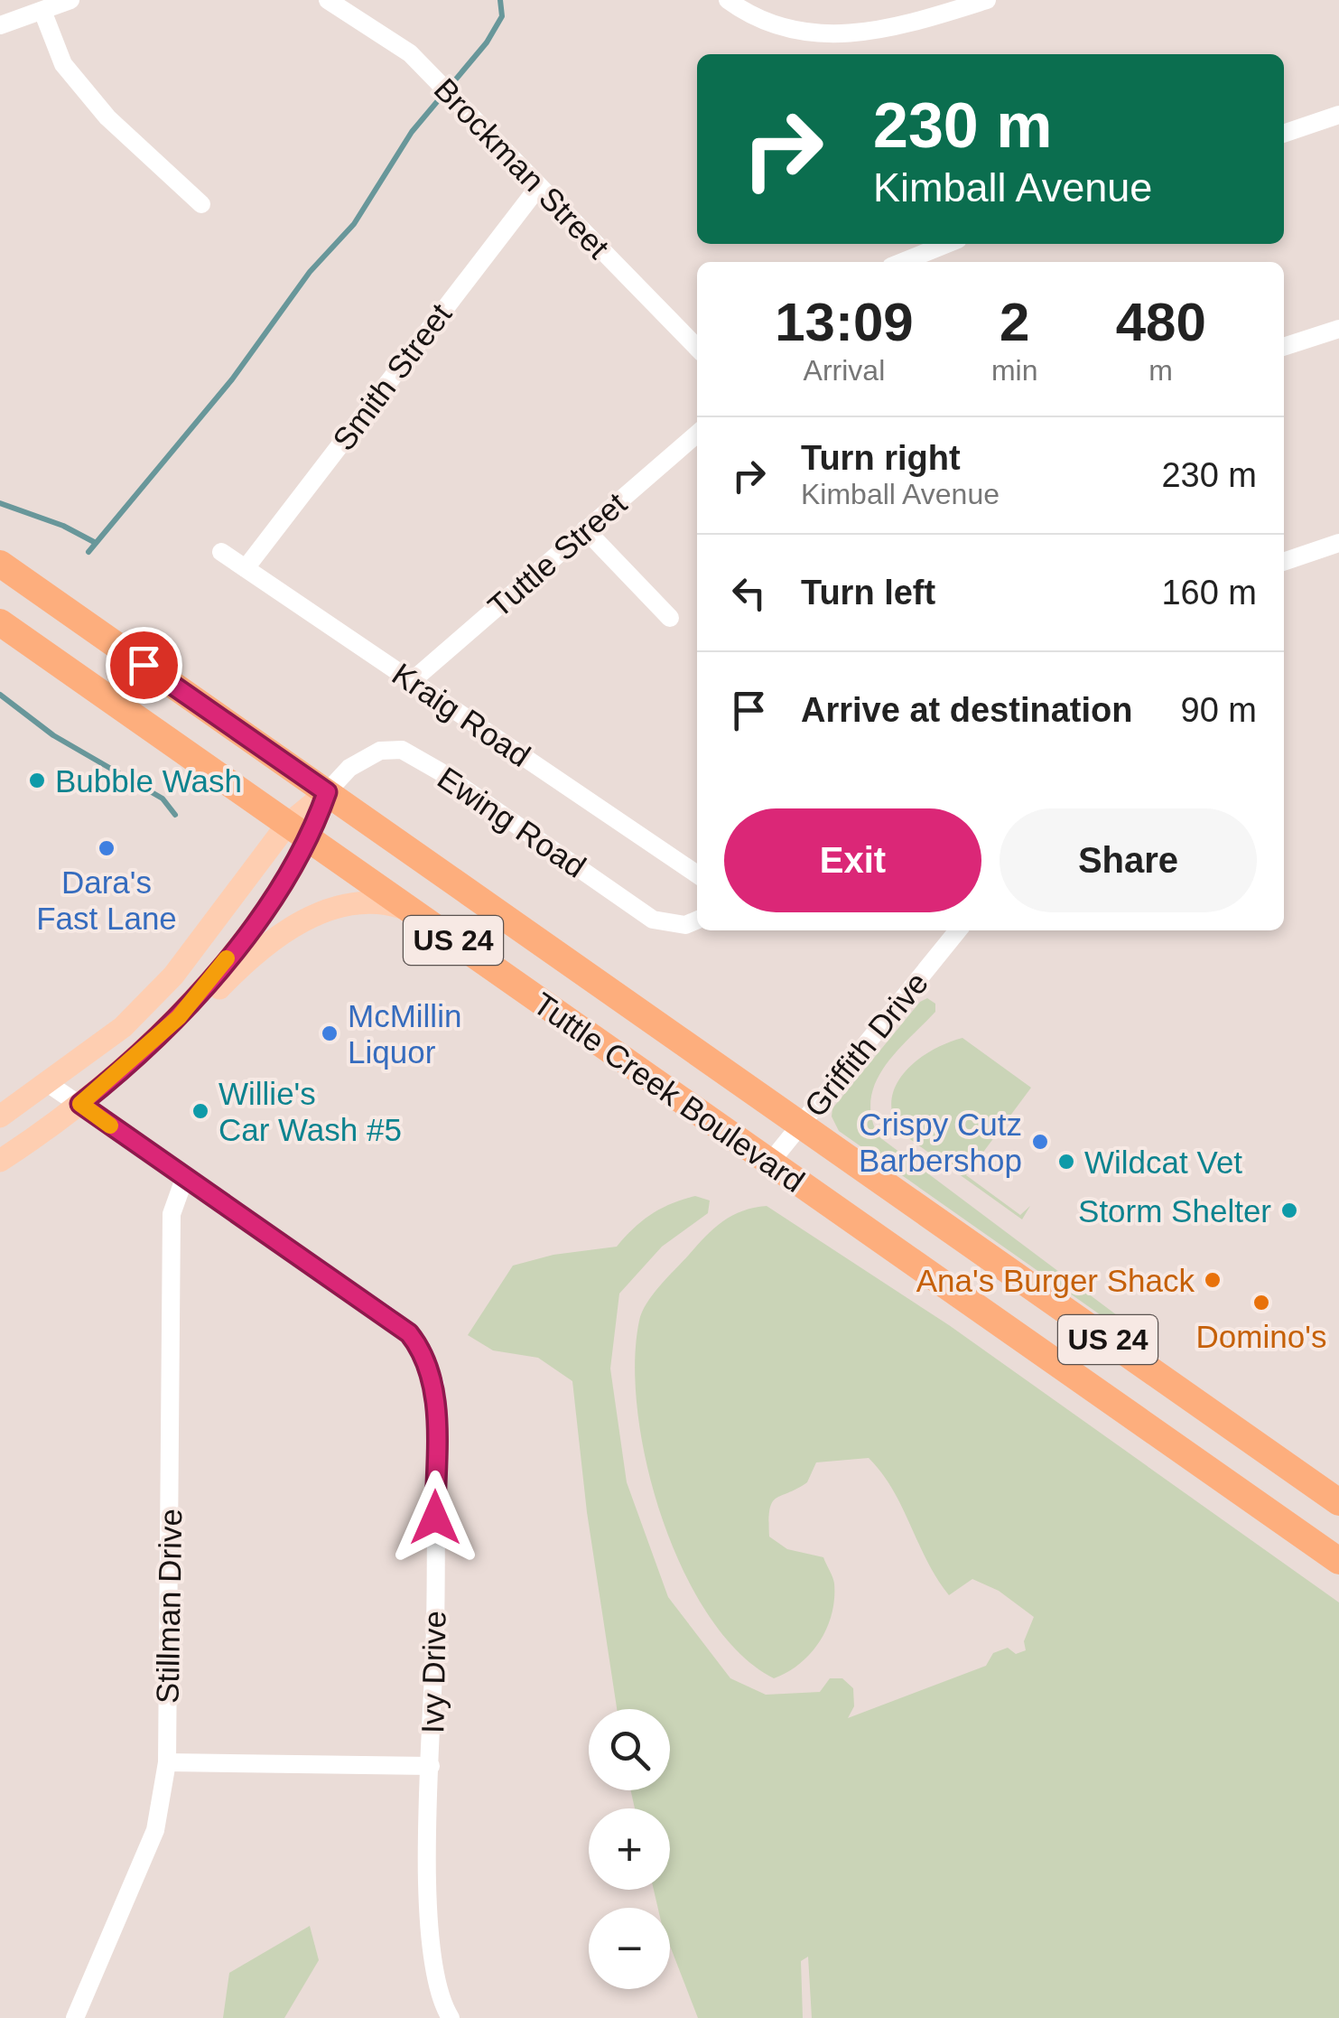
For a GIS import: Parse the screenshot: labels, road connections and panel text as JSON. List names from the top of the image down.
{
  "streets": {
    "highway": ["US 24", "Tuttle Creek Boulevard"],
    "street": [
      "Brockman Street",
      "Smith Street",
      "Tuttle Street",
      "Kraig Road",
      "Ewing Road",
      "Griffith Drive",
      "Stillman Drive",
      "Ivy Drive"
    ]
  },
  "crossings": [
    ["Brockman Street", "Smith Street"],
    ["Smith Street", "Kraig Road"],
    ["Tuttle Street", "Kraig Road"],
    ["Ewing Road", "Tuttle Creek Boulevard"],
    ["Griffith Drive", "Tuttle Creek Boulevard"],
    ["Stillman Drive", "Ivy Drive"]
  ],
  "places": [
    "Bubble Wash",
    "Dara's Fast Lane",
    "McMillin Liquor",
    "Willie's Car Wash #5",
    "Crispy Cutz Barbershop",
    "Wildcat Vet",
    "Storm Shelter",
    "Ana's Burger Shack",
    "Domino's"
  ],
  "page": {
    "turn": ["230 m", "Kimball Avenue"],
    "eta": [
      "13:09",
      "Arrival",
      "2",
      "min",
      "480",
      "m"
    ],
    "list": [
      {
        "name": "Turn right",
        "note": "Kimball Avenue",
        "value": "230 m"
      },
      {
        "name": "Turn left",
        "value": "160 m"
      },
      {
        "name": "Arrive at destination",
        "value": "90 m"
      }
    ],
    "buttons": ["Exit", "Share"],
    "map_buttons": ["+", "−"]
  }
}
